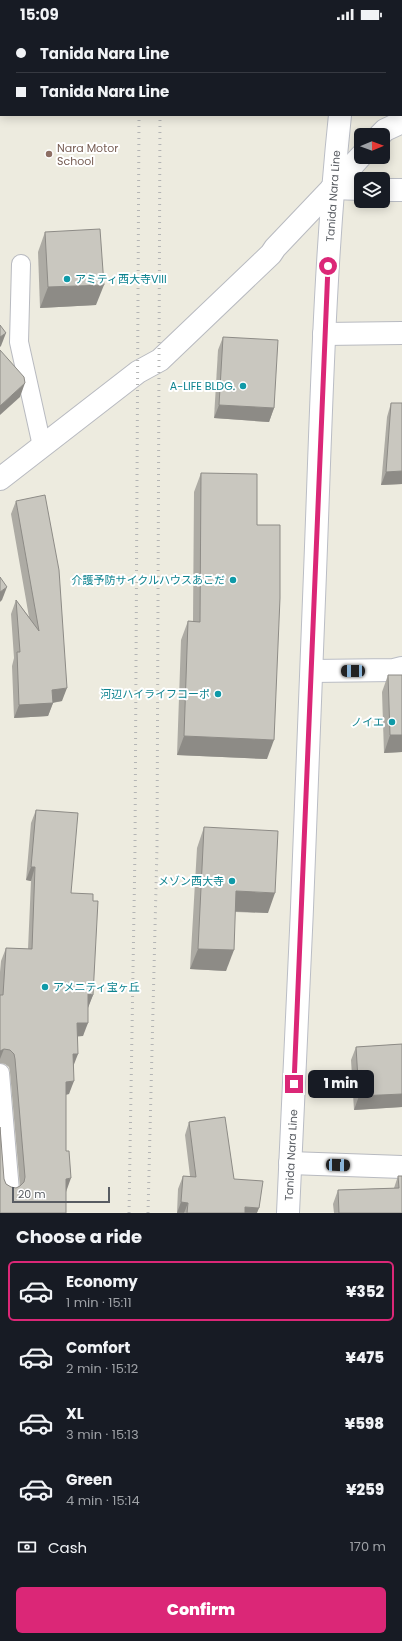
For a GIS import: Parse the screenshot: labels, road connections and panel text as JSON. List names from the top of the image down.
{
  "streets": {
    "main road": ["Tanida Nara Line"]
  },
  "places": [
    "Nara Motor School",
    "アミティ西大寺VIII",
    "A-LIFE BLDG.",
    "介護予防サイクルハウスあこだ",
    "河辺ハイライフコーポ",
    "ノイエ",
    "メゾン西大寺",
    "アメニティ宝ヶ丘"
  ],
  "scale_bar": "20 m",
  "north": "right",
  "page": {
    "status": "15:09",
    "banner": ["Tanida Nara Line", "Tanida Nara Line"],
    "bubble": "1 min",
    "scale": "20 m",
    "heading": "Choose a ride",
    "list": [
      {
        "name": "Economy",
        "note": "1 min · 15:11",
        "value": "¥352"
      },
      {
        "name": "Comfort",
        "note": "2 min · 15:12",
        "value": "¥475"
      },
      {
        "name": "XL",
        "note": "3 min · 15:13",
        "value": "¥598"
      },
      {
        "name": "Green",
        "note": "4 min · 15:14",
        "value": "¥259"
      }
    ],
    "pay": ["Cash", "170 m"],
    "buttons": "Confirm"
  }
}
